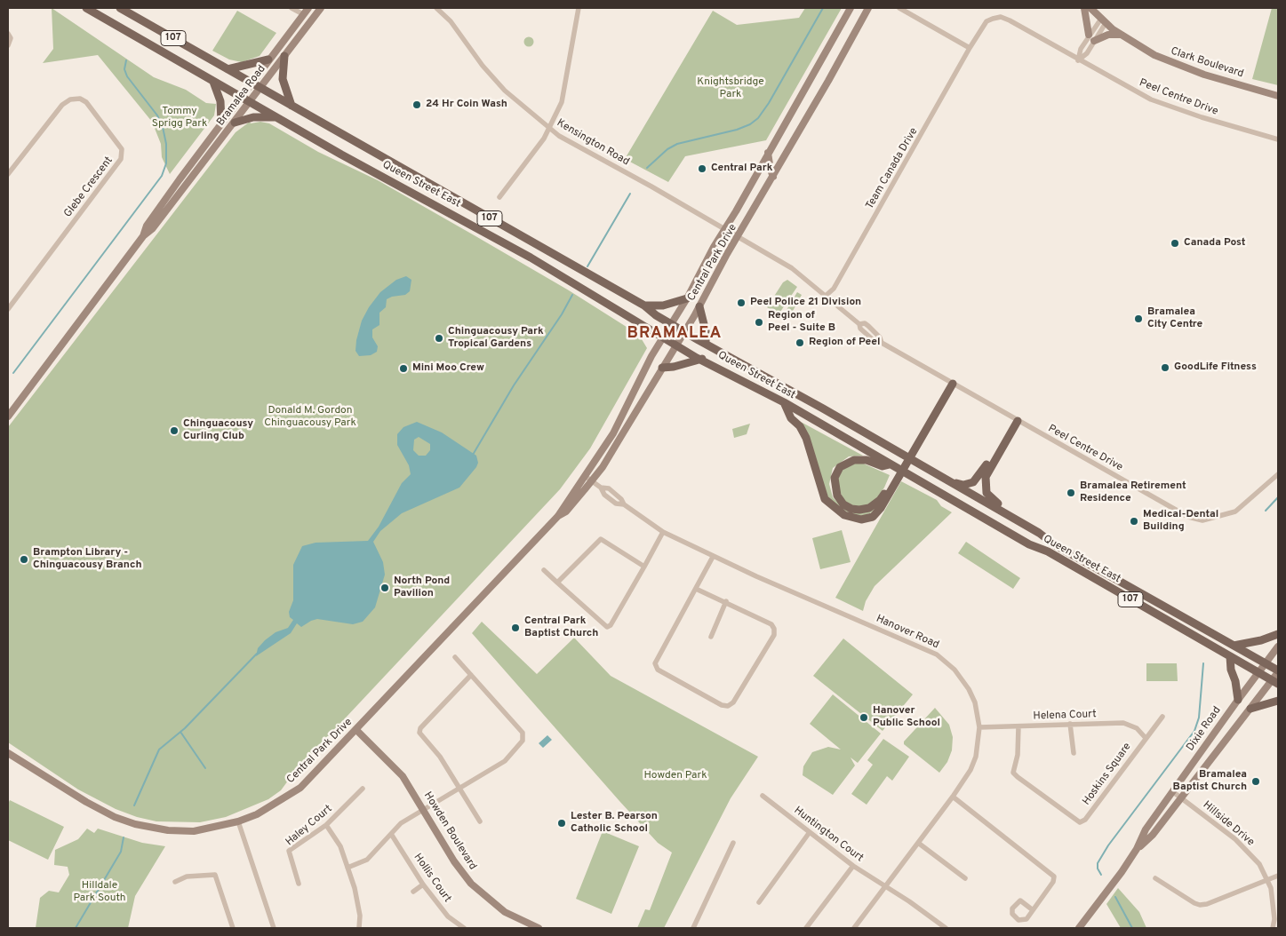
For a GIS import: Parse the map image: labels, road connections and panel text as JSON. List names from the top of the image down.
{
  "streets": {
    "main road": ["107", "Queen Street East"],
    "street": [
      "Clark Boulevard",
      "Bramalea Road",
      "Peel Centre Drive",
      "Kensington Road",
      "Team Canada Drive",
      "Glebe Crescent",
      "Central Park Drive",
      "Hanover Road",
      "Helena Court",
      "Dixie Road",
      "Hoskins Square",
      "Hillside Drive",
      "Haley Court",
      "Howden Boulevard",
      "Huntington Court",
      "Hollis Court"
    ]
  },
  "crossings": [
    ["Bramalea Road", "Queen Street East"],
    ["Peel Centre Drive", "Kensington Road"],
    ["Peel Centre Drive", "Team Canada Drive"],
    ["Peel Centre Drive", "Central Park Drive"],
    ["Kensington Road", "Central Park Drive"],
    ["Queen Street East", "Central Park Drive"],
    ["Queen Street East", "Dixie Road"],
    ["Central Park Drive", "Hanover Road"],
    ["Central Park Drive", "Howden Boulevard"],
    ["Hanover Road", "Helena Court"],
    ["Hanover Road", "Huntington Court"],
    ["Helena Court", "Hoskins Square"],
    ["Dixie Road", "Hillside Drive"]
  ],
  "districts": ["BRAMALEA"],
  "parks": [
    "Knightsbridge Park",
    "Tommy Sprigg Park",
    "Donald M. Gordon Chinguacousy Park",
    "Howden Park",
    "Hilldale Park South"
  ],
  "places": [
    "24 Hr Coin Wash",
    "Central Park",
    "Canada Post",
    "Peel Police 21 Division",
    "Bramalea City Centre",
    "Region of Peel - Suite B",
    "Chinguacousy Park Tropical Gardens",
    "Region of Peel",
    "GoodLife Fitness",
    "Mini Moo Crew",
    "Chinguacousy Curling Club",
    "Bramalea Retirement Residence",
    "Medical-Dental Building",
    "Brampton Library - Chinguacousy Branch",
    "North Pond Pavilion",
    "Central Park Baptist Church",
    "Hanover Public School",
    "Bramalea Baptist Church",
    "Lester B. Pearson Catholic School"
  ]
}
